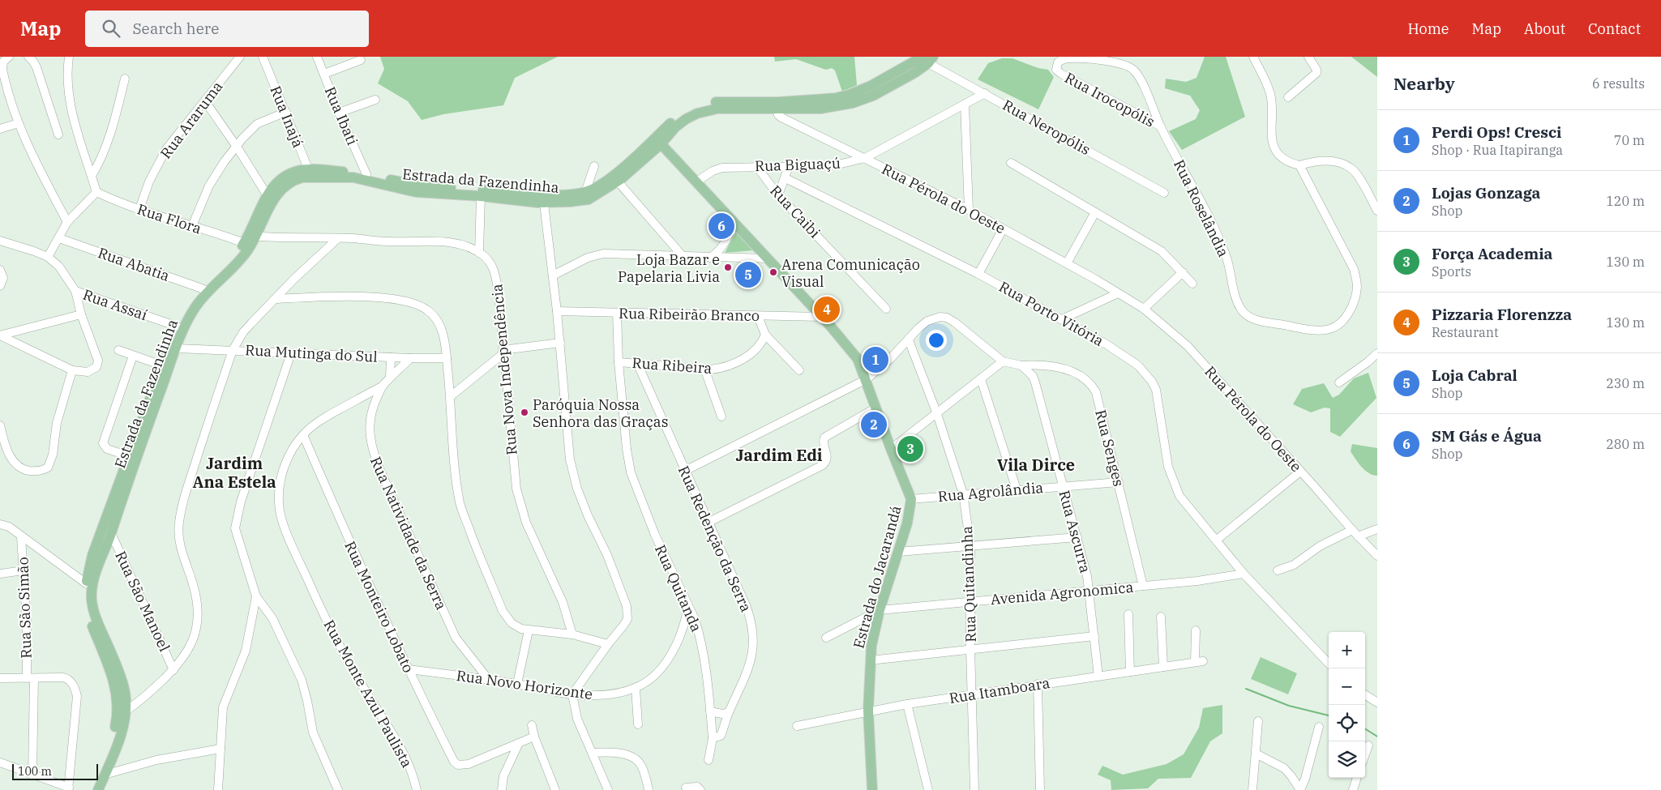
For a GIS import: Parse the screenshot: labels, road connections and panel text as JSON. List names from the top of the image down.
{
  "streets": {
    "main road": ["Estrada da Fazendinha", "Estrada do Jacarandá"],
    "street": [
      "Rua Irocopólis",
      "Rua Ibati",
      "Rua Inajá",
      "Rua Araruma",
      "Rua Neropólis",
      "Rua Biguaçú",
      "Rua Pérola do Oeste",
      "Rua Roselândia",
      "Rua Caibi",
      "Rua Flora",
      "Rua Abatia",
      "Rua Assaí",
      "Rua Porto Vitória",
      "Rua Ribeirão Branco",
      "Rua Mutinga do Sul",
      "Rua Ribeira",
      "Rua Nova Independência",
      "Rua Senges",
      "Rua Agrolândia",
      "Rua Ascurra",
      "Rua Natividade da Serra",
      "Rua Redenção da Serra",
      "Rua Quitandinha",
      "Rua Quitanda",
      "Avenida Agronomica",
      "Rua São Manoel",
      "Rua Monteiro Lobato",
      "Rua São Simão",
      "Rua Novo Horizonte",
      "Rua Itamboara",
      "Rua Monte Azul Paulista"
    ]
  },
  "crossings": [
    ["Rua Irocopólis", "Rua Roselândia"],
    ["Rua Ibati", "Estrada da Fazendinha"],
    ["Rua Inajá", "Estrada da Fazendinha"],
    ["Rua Araruma", "Rua Flora"],
    ["Rua Neropólis", "Rua Biguaçú"],
    ["Rua Neropólis", "Estrada da Fazendinha"],
    ["Rua Biguaçú", "Rua Pérola do Oeste"],
    ["Rua Biguaçú", "Rua Caibi"],
    ["Rua Biguaçú", "Estrada do Jacarandá"],
    ["Estrada da Fazendinha", "Rua Pérola do Oeste"],
    ["Estrada da Fazendinha", "Rua Flora"],
    ["Estrada da Fazendinha", "Rua Abatia"],
    ["Estrada da Fazendinha", "Rua Assaí"],
    ["Estrada da Fazendinha", "Rua Mutinga do Sul"],
    ["Estrada da Fazendinha", "Estrada do Jacarandá"],
    ["Estrada da Fazendinha", "Rua São Manoel"],
    ["Rua Porto Vitória", "Avenida Agronomica"],
    ["Rua Ribeirão Branco", "Estrada do Jacarandá"],
    ["Rua Ribeirão Branco", "Rua Quitanda"],
    ["Rua Mutinga do Sul", "Rua Natividade da Serra"],
    ["Rua Ribeira", "Rua Redenção da Serra"],
    ["Rua Ribeira", "Rua Quitanda"],
    ["Rua Senges", "Rua Agrolândia"],
    ["Rua Senges", "Rua Ascurra"],
    ["Rua Senges", "Avenida Agronomica"],
    ["Rua Agrolândia", "Rua Ascurra"],
    ["Rua Agrolândia", "Estrada do Jacarandá"],
    ["Rua Agrolândia", "Rua Quitandinha"],
    ["Rua Ascurra", "Avenida Agronomica"],
    ["Rua Ascurra", "Rua Itamboara"],
    ["Rua Natividade da Serra", "Rua Novo Horizonte"],
    ["Rua Natividade da Serra", "Rua Monte Azul Paulista"],
    ["Rua Redenção da Serra", "Rua Quitanda"],
    ["Estrada do Jacarandá", "Avenida Agronomica"],
    ["Estrada do Jacarandá", "Rua Itamboara"],
    ["Rua Quitandinha", "Avenida Agronomica"],
    ["Rua Quitandinha", "Rua Itamboara"],
    ["Rua Quitanda", "Rua Novo Horizonte"],
    ["Rua Monteiro Lobato", "Rua Novo Horizonte"],
    ["Rua Monteiro Lobato", "Rua Monte Azul Paulista"]
  ],
  "districts": ["Jardim Edi", "Jardim Ana Estela", "Vila Dirce"],
  "places": ["Loja Bazar e Papelaria Livia", "Arena Comunicação Visual", "Paróquia Nossa Senhora das Graças"],
  "scale_bar": "100 m",
  "page": {
    "header": "Map",
    "search": "Search here",
    "nav": [
      "Home",
      "Map",
      "About",
      "Contact"
    ],
    "heading": ["Nearby", "6 results"],
    "list": [
      {
        "mark": "1",
        "name": "Perdi Ops! Cresci",
        "note": "Shop · Rua Itapiranga",
        "value": "70 m"
      },
      {
        "mark": "2",
        "name": "Lojas Gonzaga",
        "note": "Shop",
        "value": "120 m"
      },
      {
        "mark": "3",
        "name": "Força Academia",
        "note": "Sports",
        "value": "130 m"
      },
      {
        "mark": "4",
        "name": "Pizzaria Florenzza",
        "note": "Restaurant",
        "value": "130 m"
      },
      {
        "mark": "5",
        "name": "Loja Cabral",
        "note": "Shop",
        "value": "230 m"
      },
      {
        "mark": "6",
        "name": "SM Gás e Água",
        "note": "Shop",
        "value": "280 m"
      }
    ],
    "pins": [
      "6",
      "5",
      "4",
      "1",
      "2",
      "3"
    ],
    "map_buttons": ["+", "−"],
    "scale": "100 m"
  }
}
